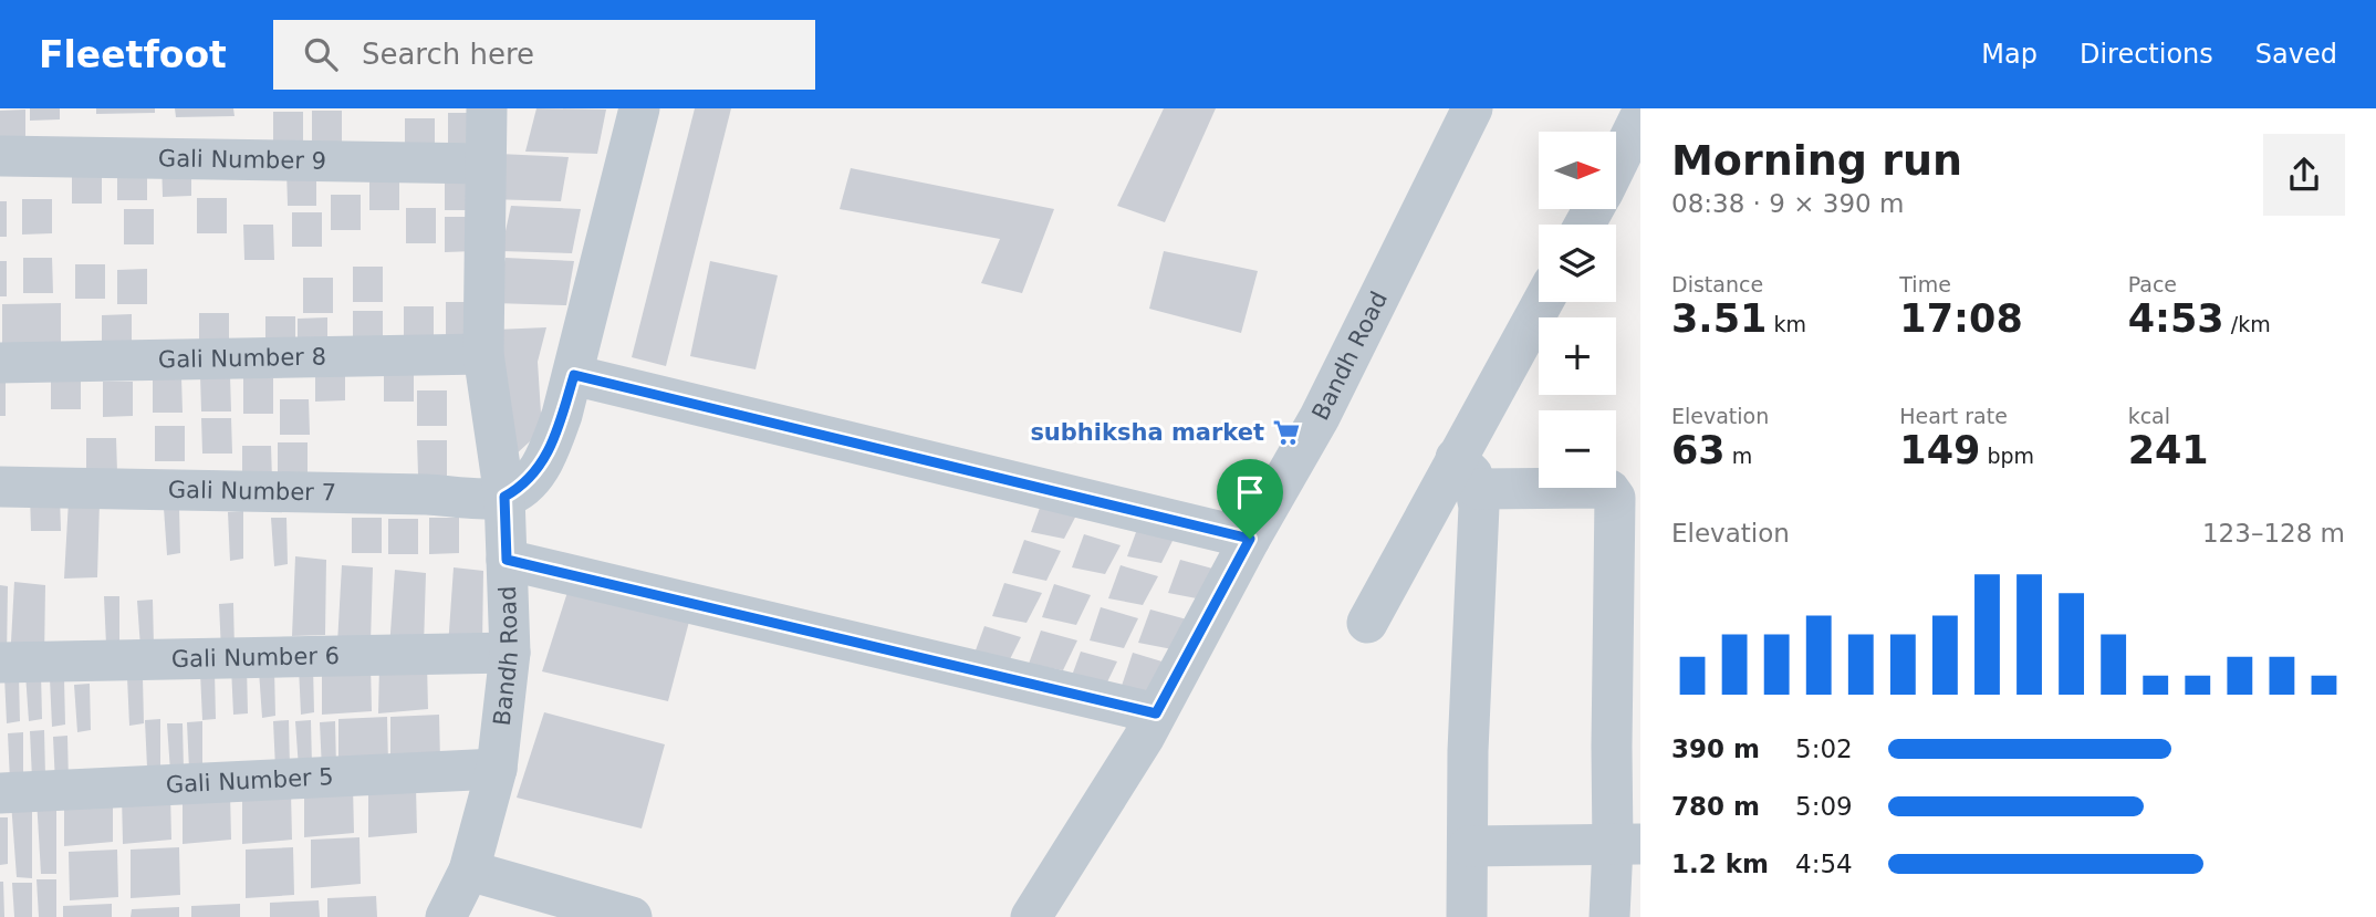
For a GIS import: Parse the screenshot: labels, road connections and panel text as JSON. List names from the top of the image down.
{
  "streets": {
    "street": [
      "Gali Number 9",
      "Bandh Road",
      "Gali Number 8",
      "Gali Number 7",
      "Gali Number 6",
      "Gali Number 5"
    ]
  },
  "crossings": [
    ["Gali Number 9", "Bandh Road"],
    ["Bandh Road", "Gali Number 8"],
    ["Bandh Road", "Gali Number 7"],
    ["Bandh Road", "Gali Number 6"],
    ["Bandh Road", "Gali Number 5"]
  ],
  "places": {
    "supermarket": ["subhiksha market"]
  },
  "north": "right",
  "page": {
    "header": "Fleetfoot",
    "search": "Search here",
    "nav": ["Map", "Directions", "Saved"],
    "heading": ["Morning run", "08:38 · 9 × 390 m"],
    "map_buttons": ["+", "−"],
    "stats": [
      ["Distance", "3.51 km"],
      ["Time", "17:08"],
      ["Pace", "4:53 /km"],
      ["Elevation", "63 m"],
      ["Heart rate", "149 bpm"],
      ["kcal", "241"]
    ],
    "chart": ["Elevation", "123–128 m"],
    "list": [
      {
        "name": "390 m",
        "note": "5:02"
      },
      {
        "name": "780 m",
        "note": "5:09"
      },
      {
        "name": "1.2 km",
        "note": "4:54"
      }
    ]
  }
}
